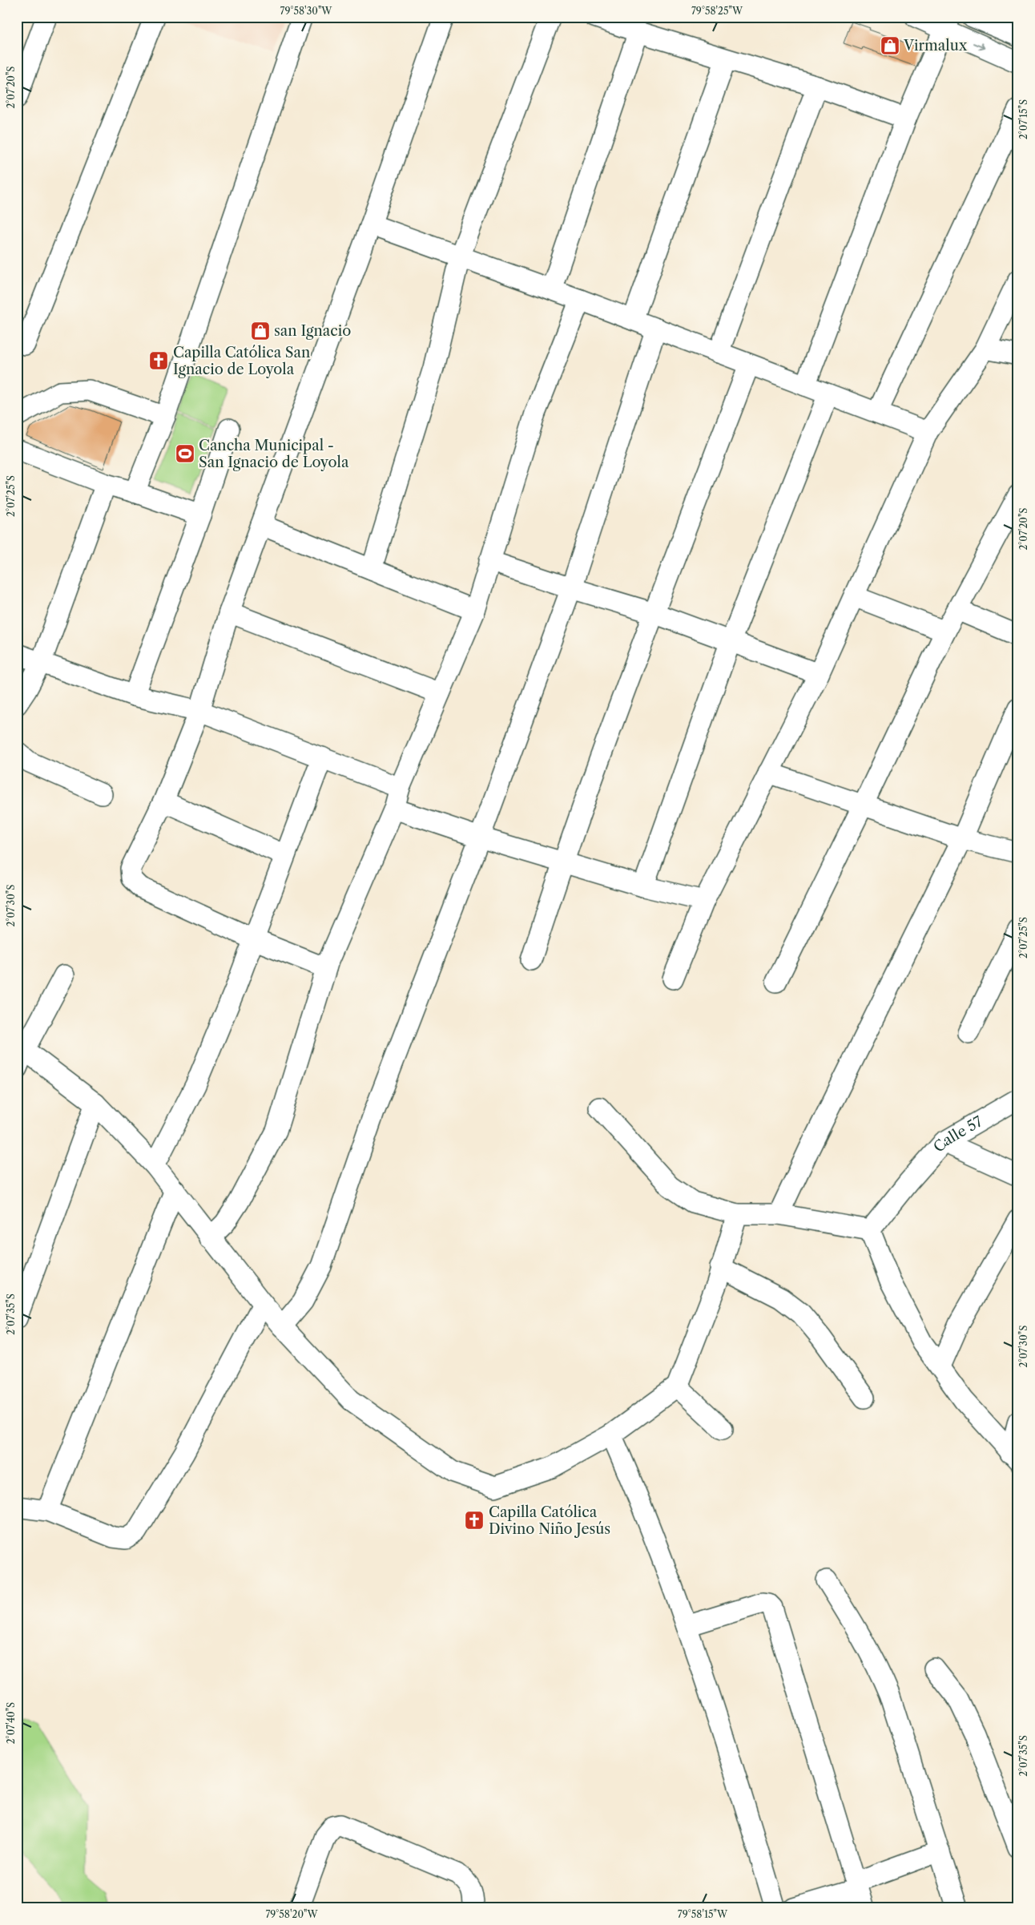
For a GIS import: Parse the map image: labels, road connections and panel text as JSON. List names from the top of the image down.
{
  "streets": {
    "street": ["Calle 57"]
  },
  "places": {
    "shop": ["Virmalux", "san Ignacio"],
    "church": ["Capilla Católica San Ignacio de Loyola", "Capilla Católica Divino Niño Jesús"],
    "sports": ["Cancha Municipal - San Ignacio de Loyola"]
  },
  "coordinates": [
    "79°58'30\"W",
    "79°58'25\"W",
    "2°07'20\"S",
    "2°07'15\"S",
    "2°07'25\"S",
    "2°07'30\"S",
    "2°07'35\"S",
    "2°07'40\"S",
    "79°58'20\"W",
    "79°58'15\"W"
  ]
}
